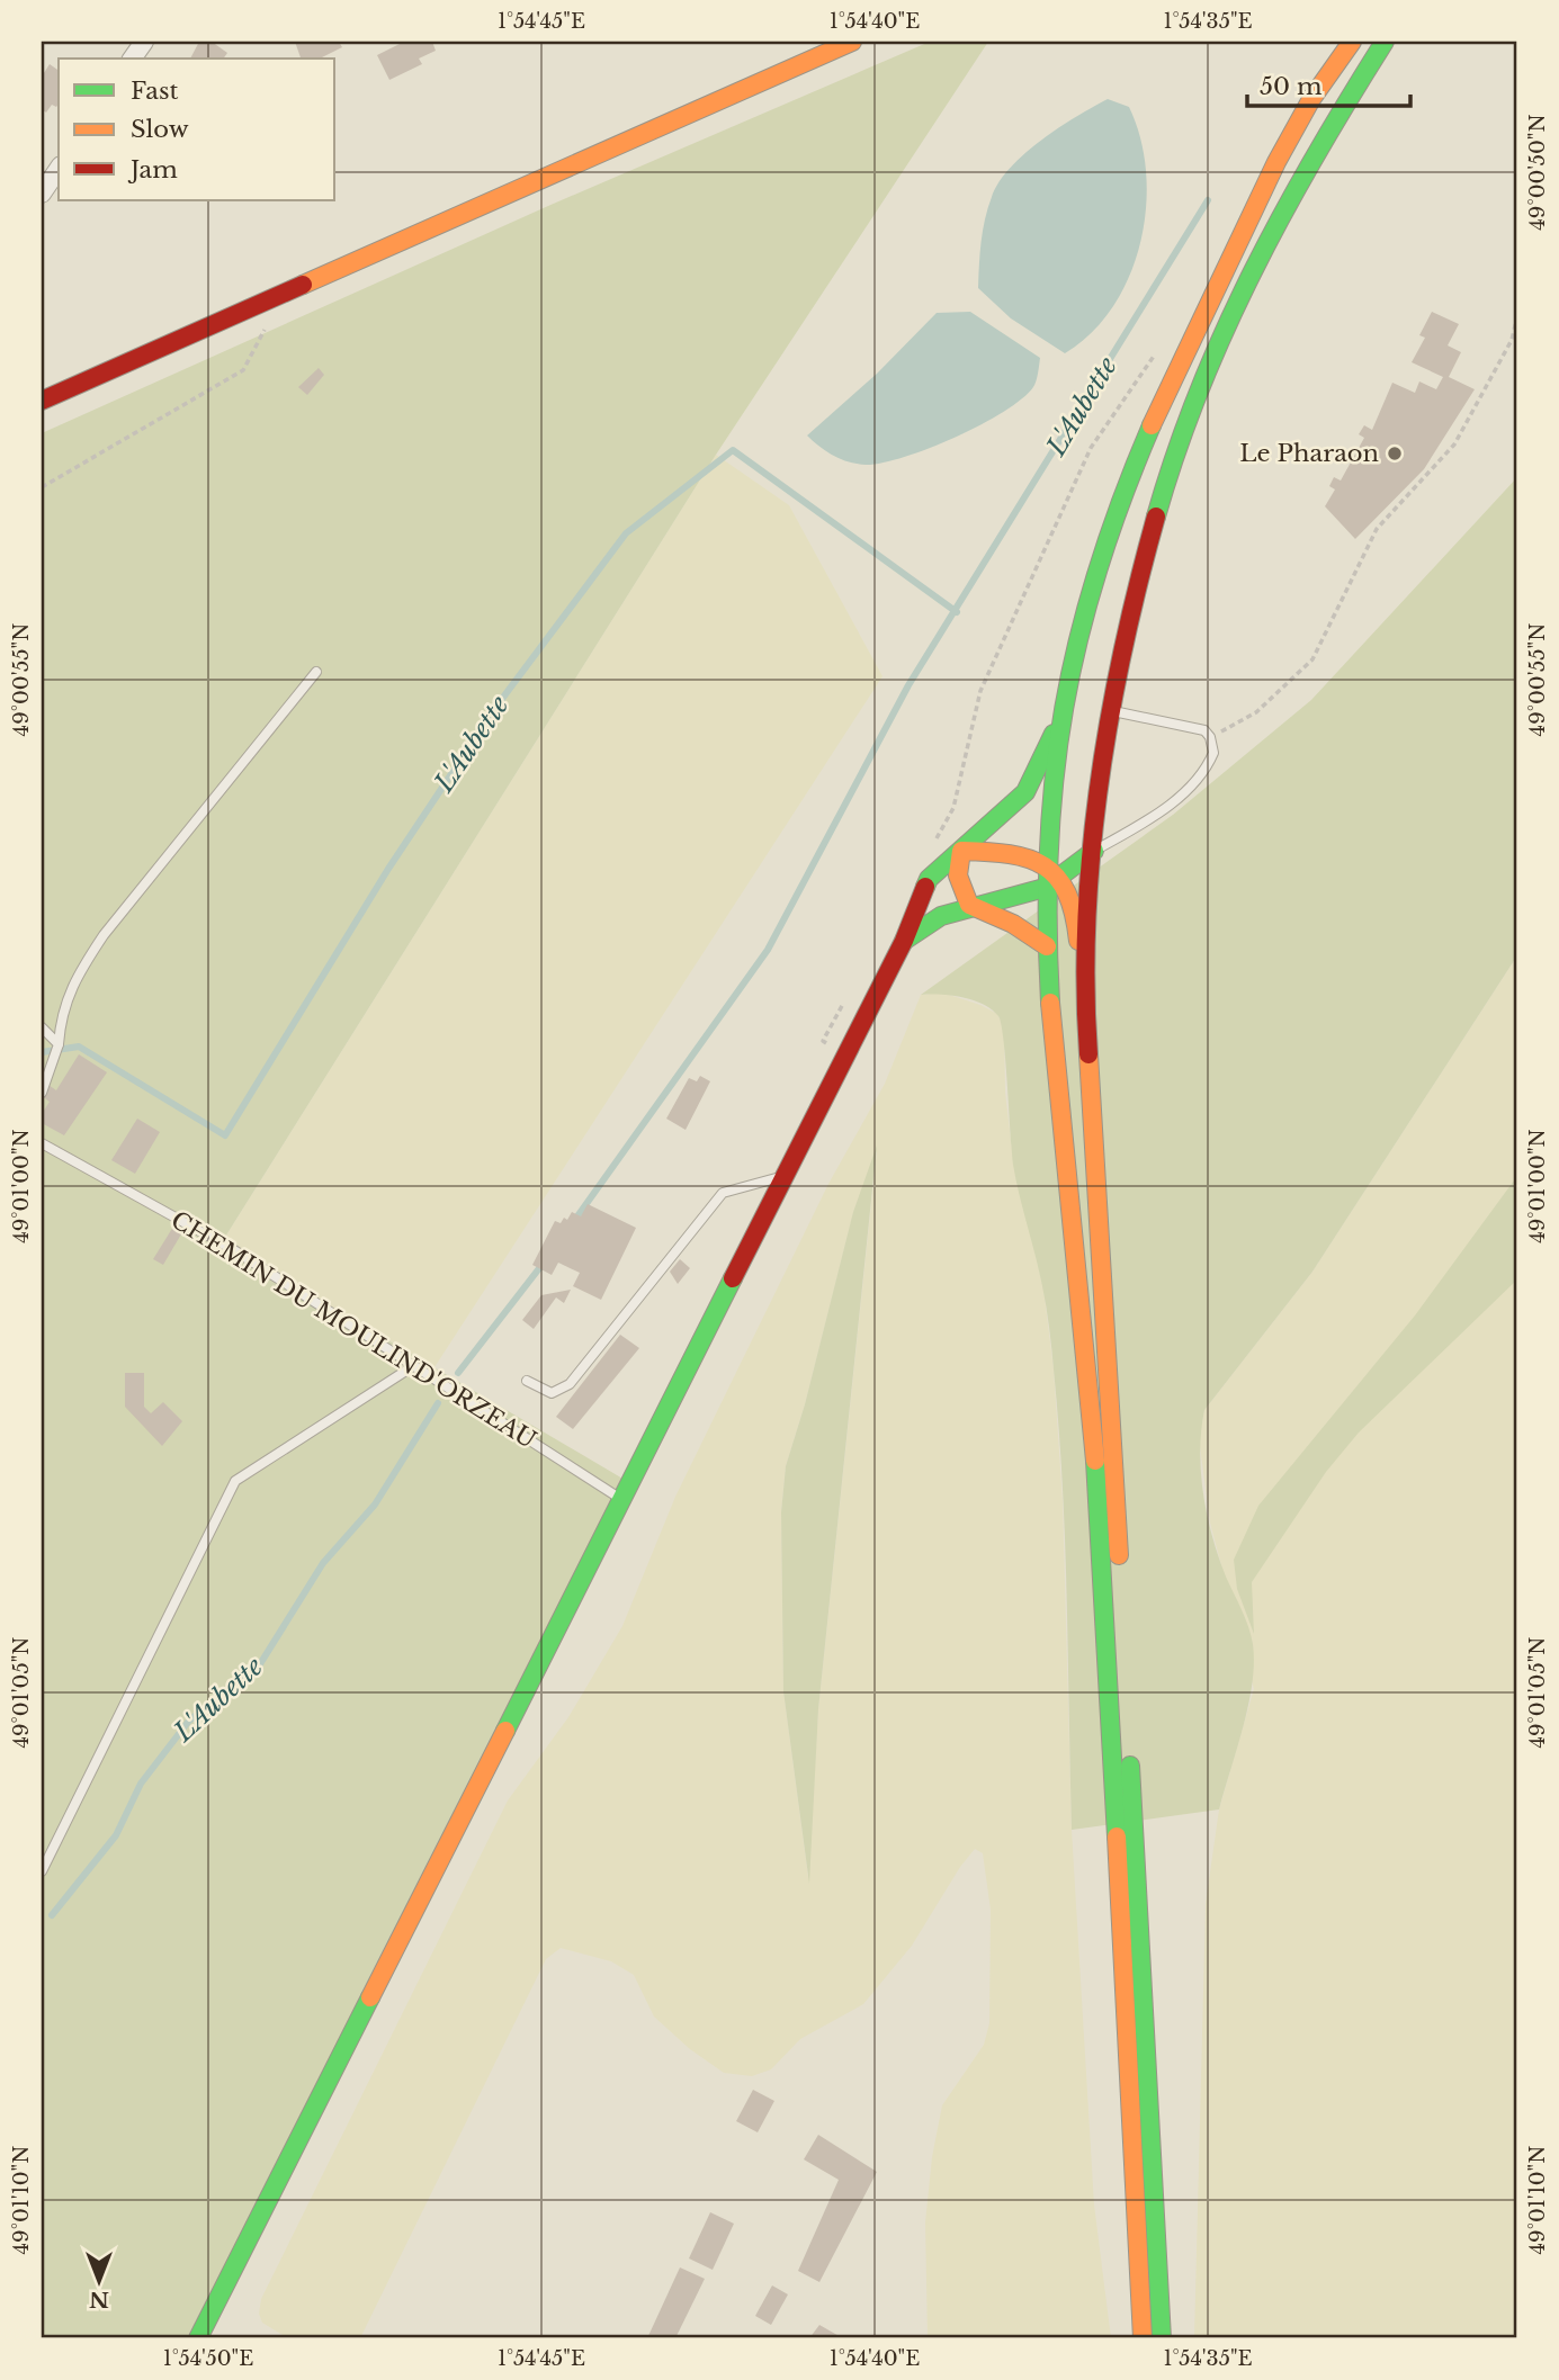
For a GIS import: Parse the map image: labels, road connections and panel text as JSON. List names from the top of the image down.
{
  "streets": {
    "lane": ["CHEMIN DU MOULIND'ORZEAU"]
  },
  "water": ["L'Aubette"],
  "places": ["Le Pharaon"],
  "legend": ["Fast", "Slow", "Jam"],
  "scale_bar": "50 m",
  "north": "bottom",
  "coordinates": [
    "1°54'45\"E",
    "1°54'40\"E",
    "1°54'35\"E",
    "49°00'50\"N",
    "49°00'55\"N",
    "49°01'00\"N",
    "49°01'05\"N",
    "49°01'10\"N",
    "1°54'50\"E"
  ]
}
